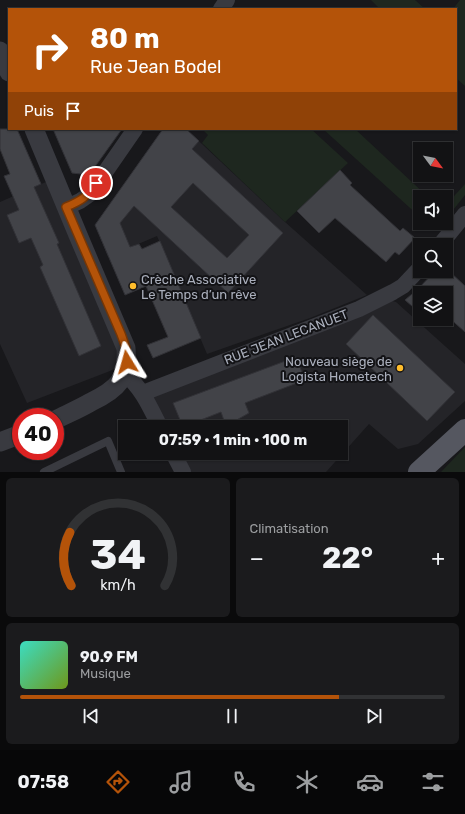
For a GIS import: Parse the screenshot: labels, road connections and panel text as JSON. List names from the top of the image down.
{
  "streets": {
    "street": ["RUE JEAN LECANUET"]
  },
  "places": ["Crèche Associative Le Temps d’un rêve", "Nouveau siège de Logista Hometech"],
  "north": "bottom right",
  "page": {
    "turn": ["80 m", "Rue Jean Bodel"],
    "then": "Puis",
    "limit": "40",
    "trip": "07:59 · 1 min · 100 m",
    "tile": "Climatisation",
    "heat": ["−", "22°", "+"],
    "song": ["90.9 FM", "Musique"],
    "tabs": "07:58",
    "gauge": ["34", "km/h"]
  }
}
